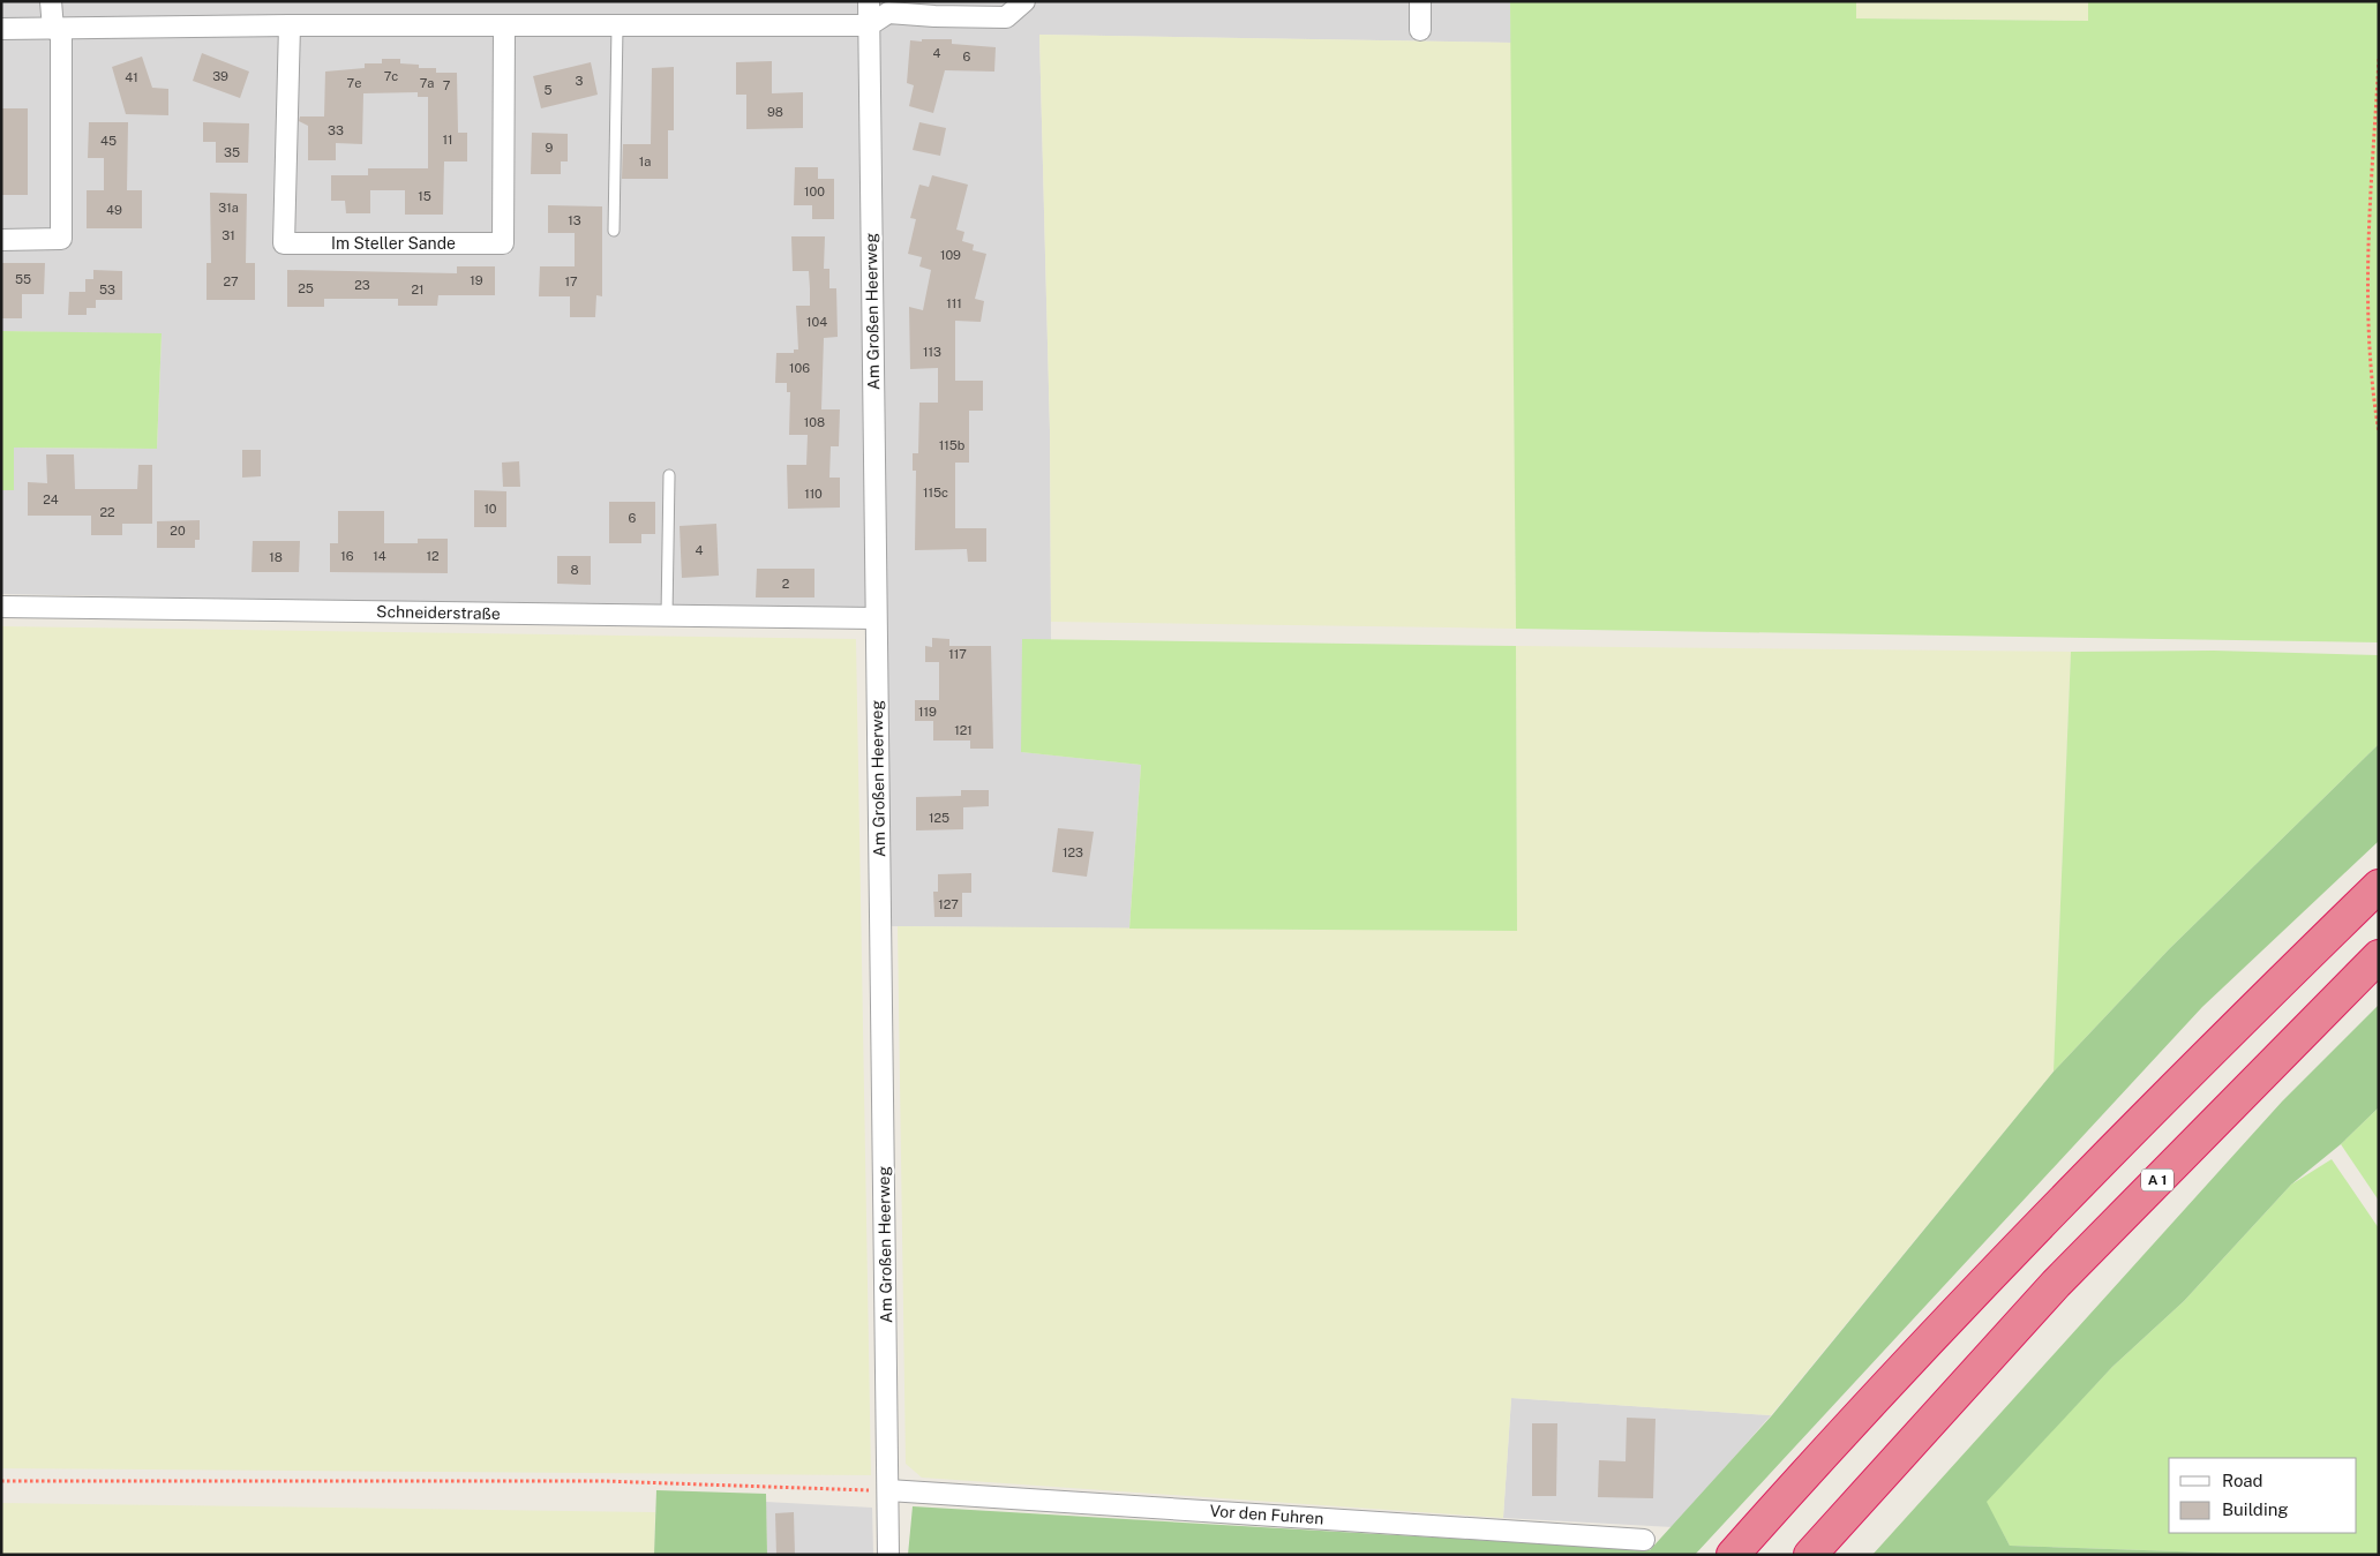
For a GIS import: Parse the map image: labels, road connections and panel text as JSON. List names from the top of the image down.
{
  "streets": {
    "highway": ["A 1"],
    "street": [
      "Im Steller Sande",
      "Am Großen Heerweg",
      "Schneiderstraße",
      "Vor den Fuhren"
    ]
  },
  "crossings": [
    ["Am Großen Heerweg", "Schneiderstraße"],
    ["Am Großen Heerweg", "Vor den Fuhren"]
  ],
  "house_numbers": [
    "4",
    "6",
    "39",
    "7c",
    "41",
    "3",
    "7e",
    "7a",
    "7",
    "5",
    "98",
    "33",
    "11",
    "45",
    "9",
    "35",
    "1a",
    "100",
    "15",
    "31a",
    "49",
    "13",
    "31",
    "109",
    "55",
    "19",
    "27",
    "17",
    "23",
    "25",
    "53",
    "21",
    "111",
    "104",
    "113",
    "106",
    "108",
    "115b",
    "115c",
    "110",
    "24",
    "10",
    "22",
    "6",
    "20",
    "4",
    "16",
    "14",
    "12",
    "18",
    "8",
    "2",
    "117",
    "119",
    "121",
    "125",
    "123",
    "127"
  ],
  "legend": ["Road", "Building"]
}
